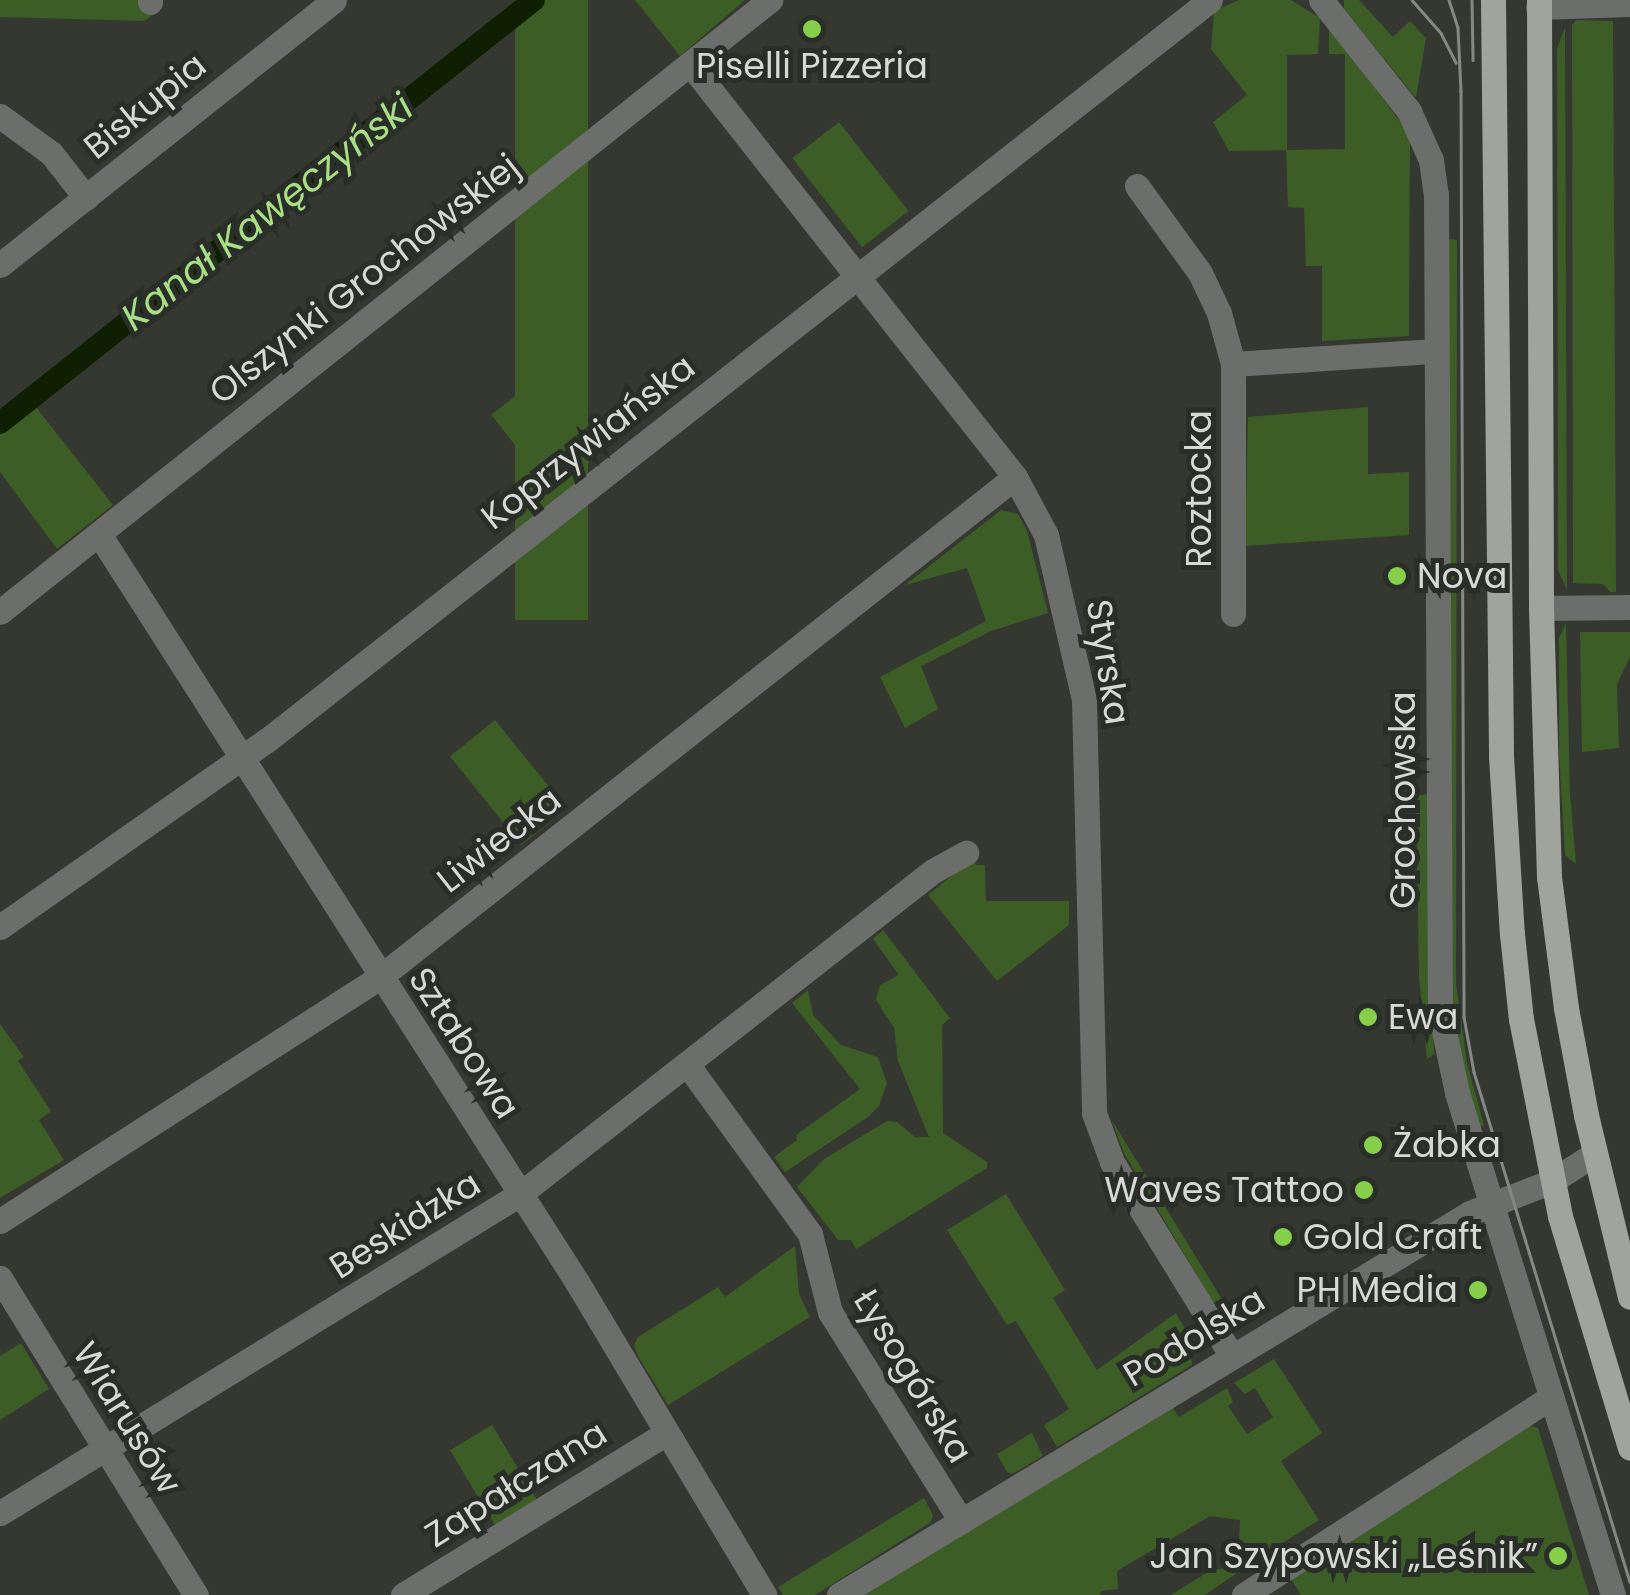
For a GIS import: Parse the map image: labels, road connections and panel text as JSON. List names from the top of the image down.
{
  "streets": {
    "street": [
      "Biskupia",
      "Olszynki Grochowskiej",
      "Koprzywiańska",
      "Roztocka",
      "Styrska",
      "Grochowska",
      "Liwiecka",
      "Sztabowa",
      "Beskidzka",
      "Podolska",
      "Łysogórska",
      "Wiarusów",
      "Zapałczana"
    ]
  },
  "crossings": [
    ["Olszynki Grochowskiej", "Styrska"],
    ["Olszynki Grochowskiej", "Sztabowa"],
    ["Koprzywiańska", "Styrska"],
    ["Koprzywiańska", "Sztabowa"],
    ["Roztocka", "Grochowska"],
    ["Styrska", "Liwiecka"],
    ["Styrska", "Podolska"],
    ["Grochowska", "Podolska"],
    ["Liwiecka", "Sztabowa"],
    ["Sztabowa", "Beskidzka"],
    ["Sztabowa", "Zapałczana"],
    ["Beskidzka", "Łysogórska"],
    ["Beskidzka", "Wiarusów"],
    ["Podolska", "Łysogórska"]
  ],
  "water": ["Kanał Kawęczyński"],
  "places": [
    "Piselli Pizzeria",
    "Nova",
    "Ewa",
    "Żabka",
    "Waves Tattoo",
    "Gold Craft",
    "PH Media",
    "Jan Szypowski „Leśnik”"
  ]
}
